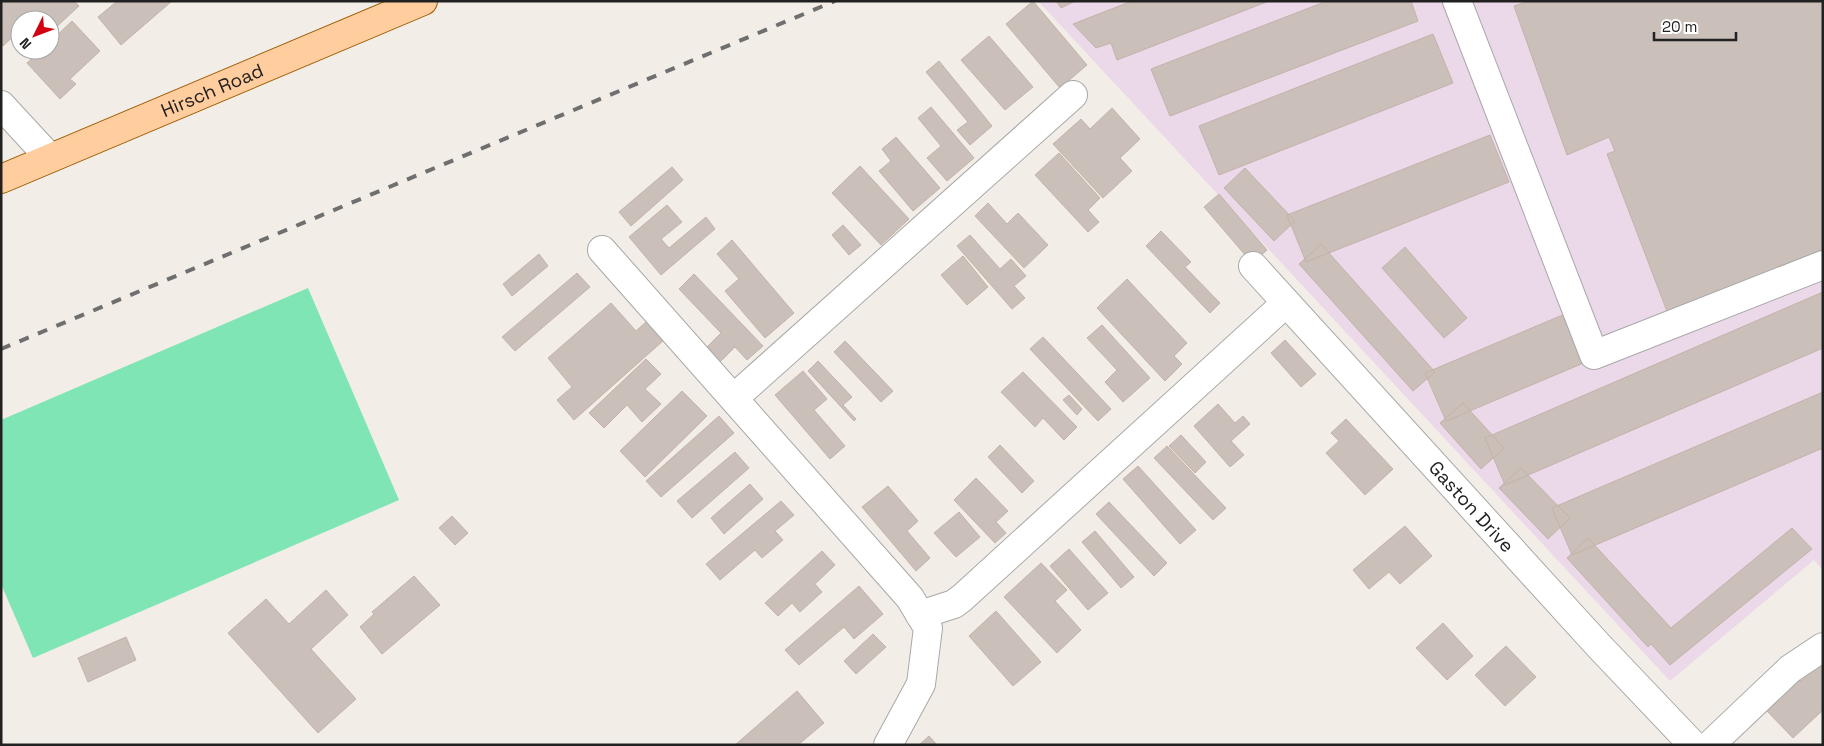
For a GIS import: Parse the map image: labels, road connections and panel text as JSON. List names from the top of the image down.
{
  "streets": {
    "main road": ["Hirsch Road"],
    "street": ["Gaston Drive"]
  },
  "scale_bar": "20 m",
  "north": "bottom left"
}
